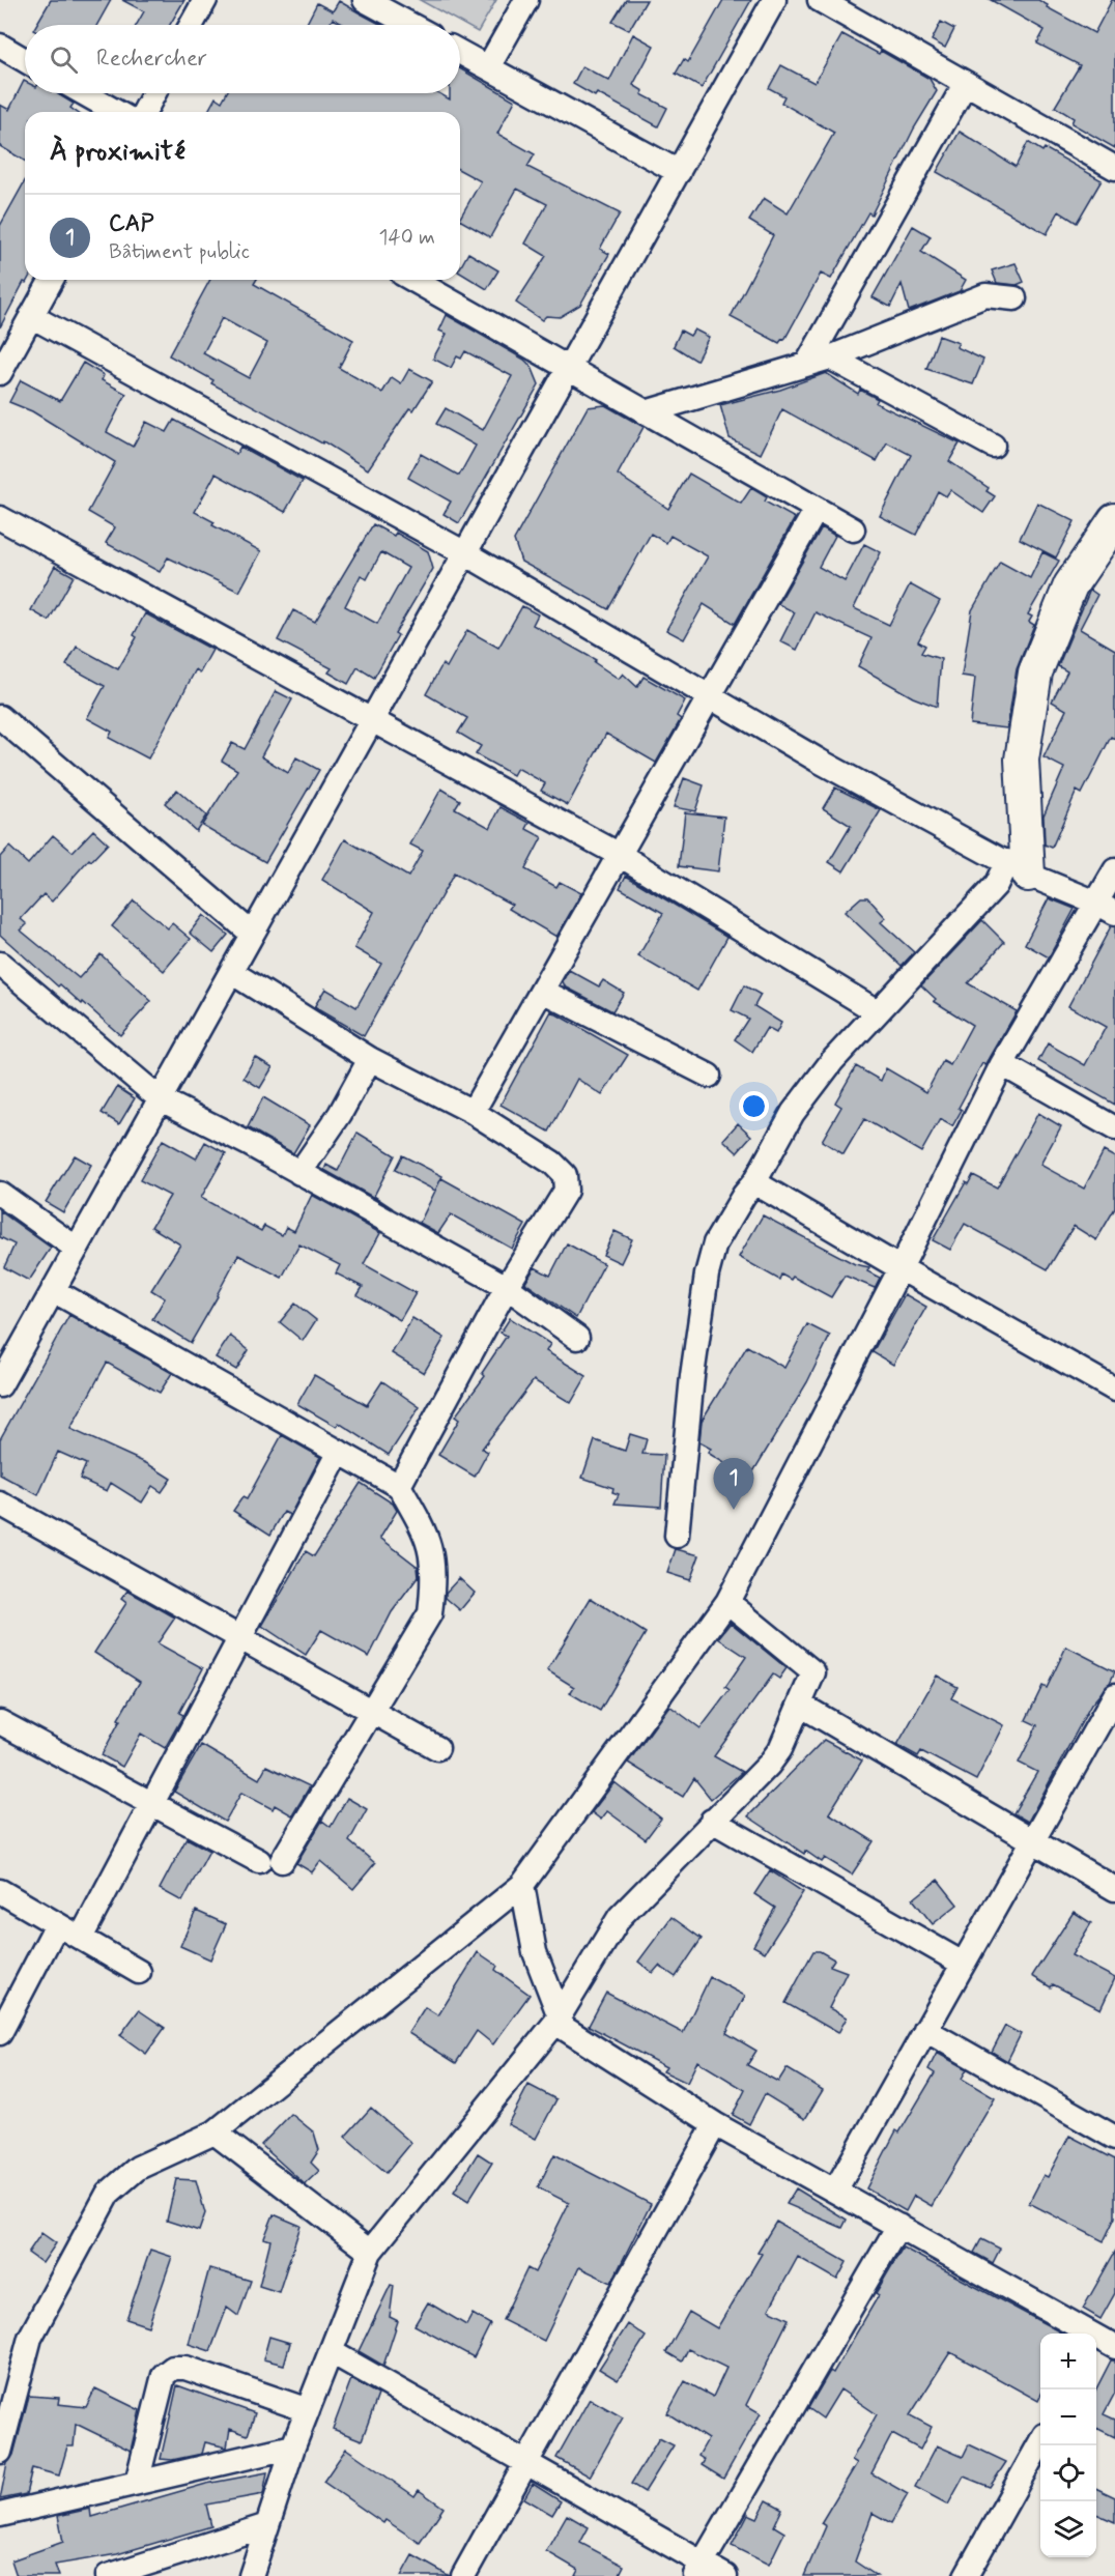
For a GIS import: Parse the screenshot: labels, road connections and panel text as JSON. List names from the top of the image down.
{
  "page": {
    "search": "Rechercher",
    "heading": "À proximité",
    "list": [
      {
        "mark": "1",
        "name": "CAP",
        "note": "Bâtiment public",
        "value": "140 m"
      }
    ],
    "pins": "1",
    "map_buttons": ["+", "−"]
  }
}
